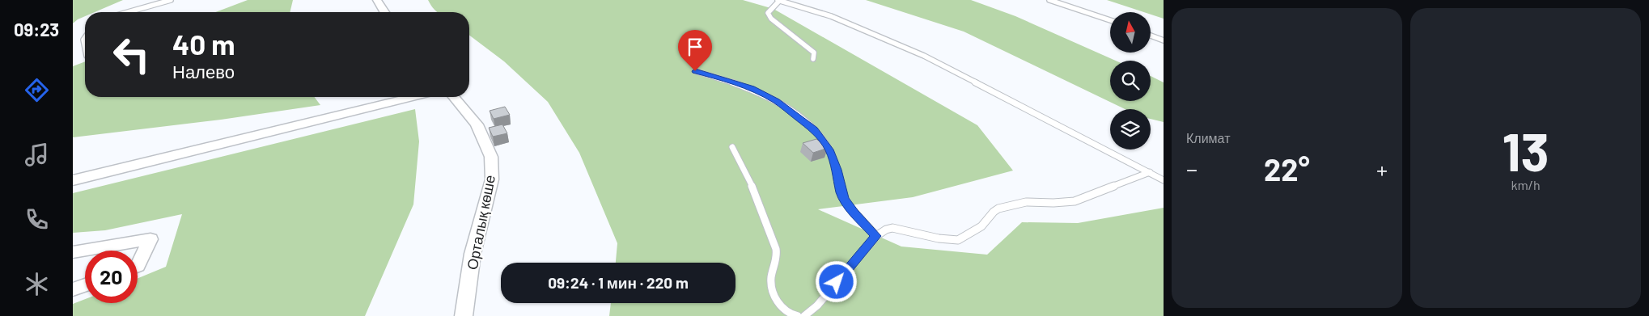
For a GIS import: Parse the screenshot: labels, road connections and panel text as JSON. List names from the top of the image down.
{
  "streets": {
    "street": ["Орталық көше"]
  },
  "north": "top",
  "page": {
    "tabs": "09:23",
    "tile": [
      "Климат",
      ["13", "km/h"]
    ],
    "turn": ["40 m", "Налево"],
    "heat": ["−", "22°", "+"],
    "limit": "20",
    "trip": "09:24 · 1 мин · 220 m"
  }
}
